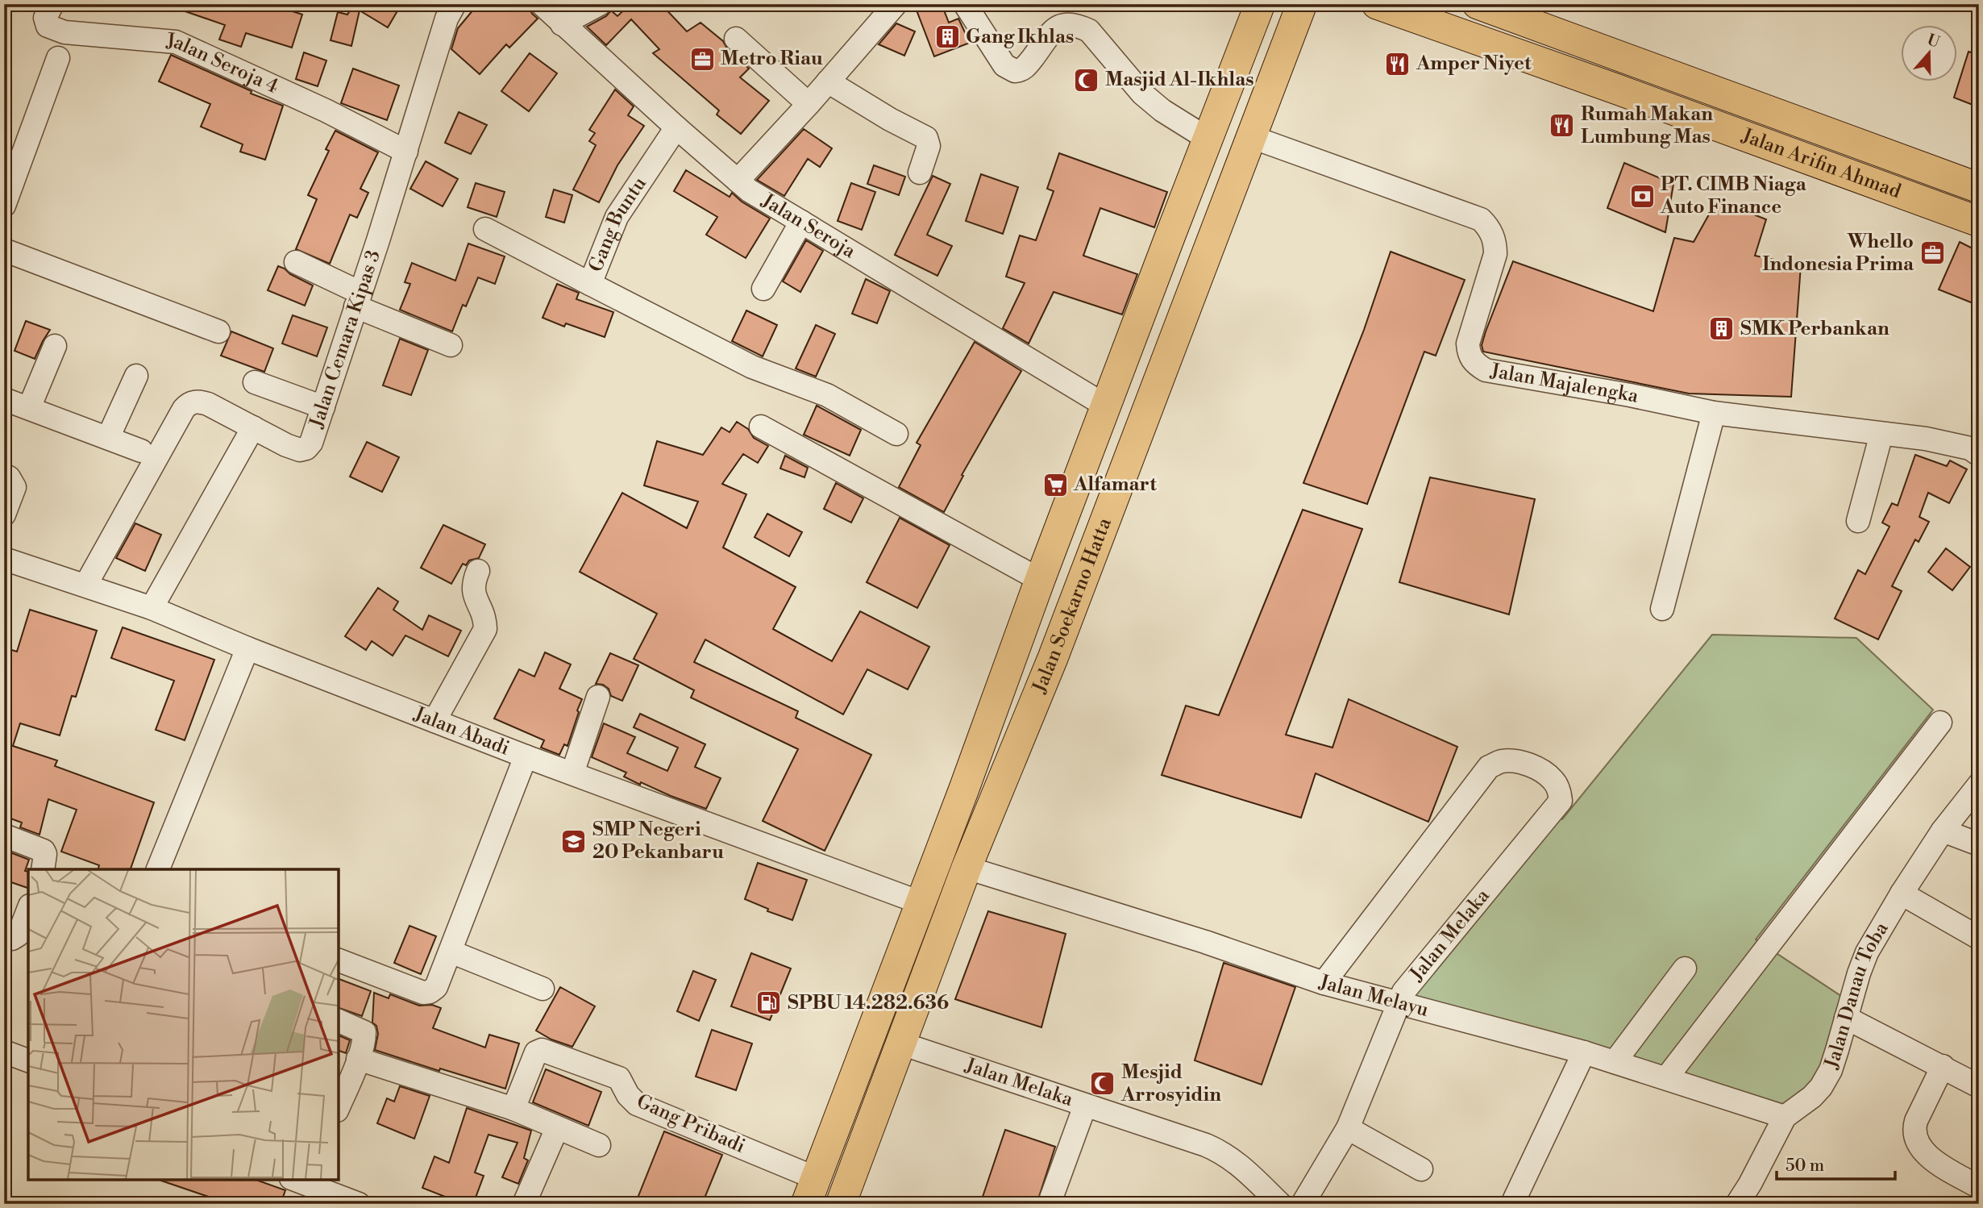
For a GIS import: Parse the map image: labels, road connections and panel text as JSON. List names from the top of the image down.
{
  "streets": {
    "main road": ["Jalan Arifin Ahmad", "Jalan Soekarno Hatta"],
    "street": [
      "Jalan Seroja 4",
      "Gang Buntu",
      "Jalan Seroja",
      "Jalan Cemara Kipas 3",
      "Jalan Majalengka",
      "Jalan Abadi",
      "Jalan Melaka",
      "Jalan Melayu",
      "Jalan Danau Toba",
      "Gang Pribadi"
    ]
  },
  "crossings": [
    ["Jalan Seroja 4", "Jalan Cemara Kipas 3"],
    ["Gang Buntu", "Jalan Seroja"],
    ["Jalan Seroja", "Jalan Soekarno Hatta"],
    ["Jalan Cemara Kipas 3", "Jalan Abadi"],
    ["Jalan Majalengka", "Jalan Soekarno Hatta"],
    ["Jalan Soekarno Hatta", "Jalan Abadi"],
    ["Jalan Soekarno Hatta", "Jalan Melaka"],
    ["Jalan Soekarno Hatta", "Jalan Melayu"],
    ["Jalan Soekarno Hatta", "Gang Pribadi"],
    ["Jalan Melaka", "Jalan Melayu"],
    ["Jalan Melayu", "Jalan Danau Toba"]
  ],
  "places": {
    "building": ["Gang Ikhlas", "SMK Perbankan"],
    "office": ["Metro Riau", "Whello Indonesia Prima"],
    "restaurant": ["Amper Niyet", "Rumah Makan Lumbung Mas"],
    "mosque": ["Masjid Al-Ikhlas", "Mesjid Arrosyidin"],
    "bank": ["PT. CIMB Niaga Auto Finance"],
    "supermarket": ["Alfamart"],
    "school or university": ["SMP Negeri 20 Pekanbaru"],
    "fuel station": ["SPBU 14.282.636"]
  },
  "scale_bar": "50 m",
  "north": "top"
}
